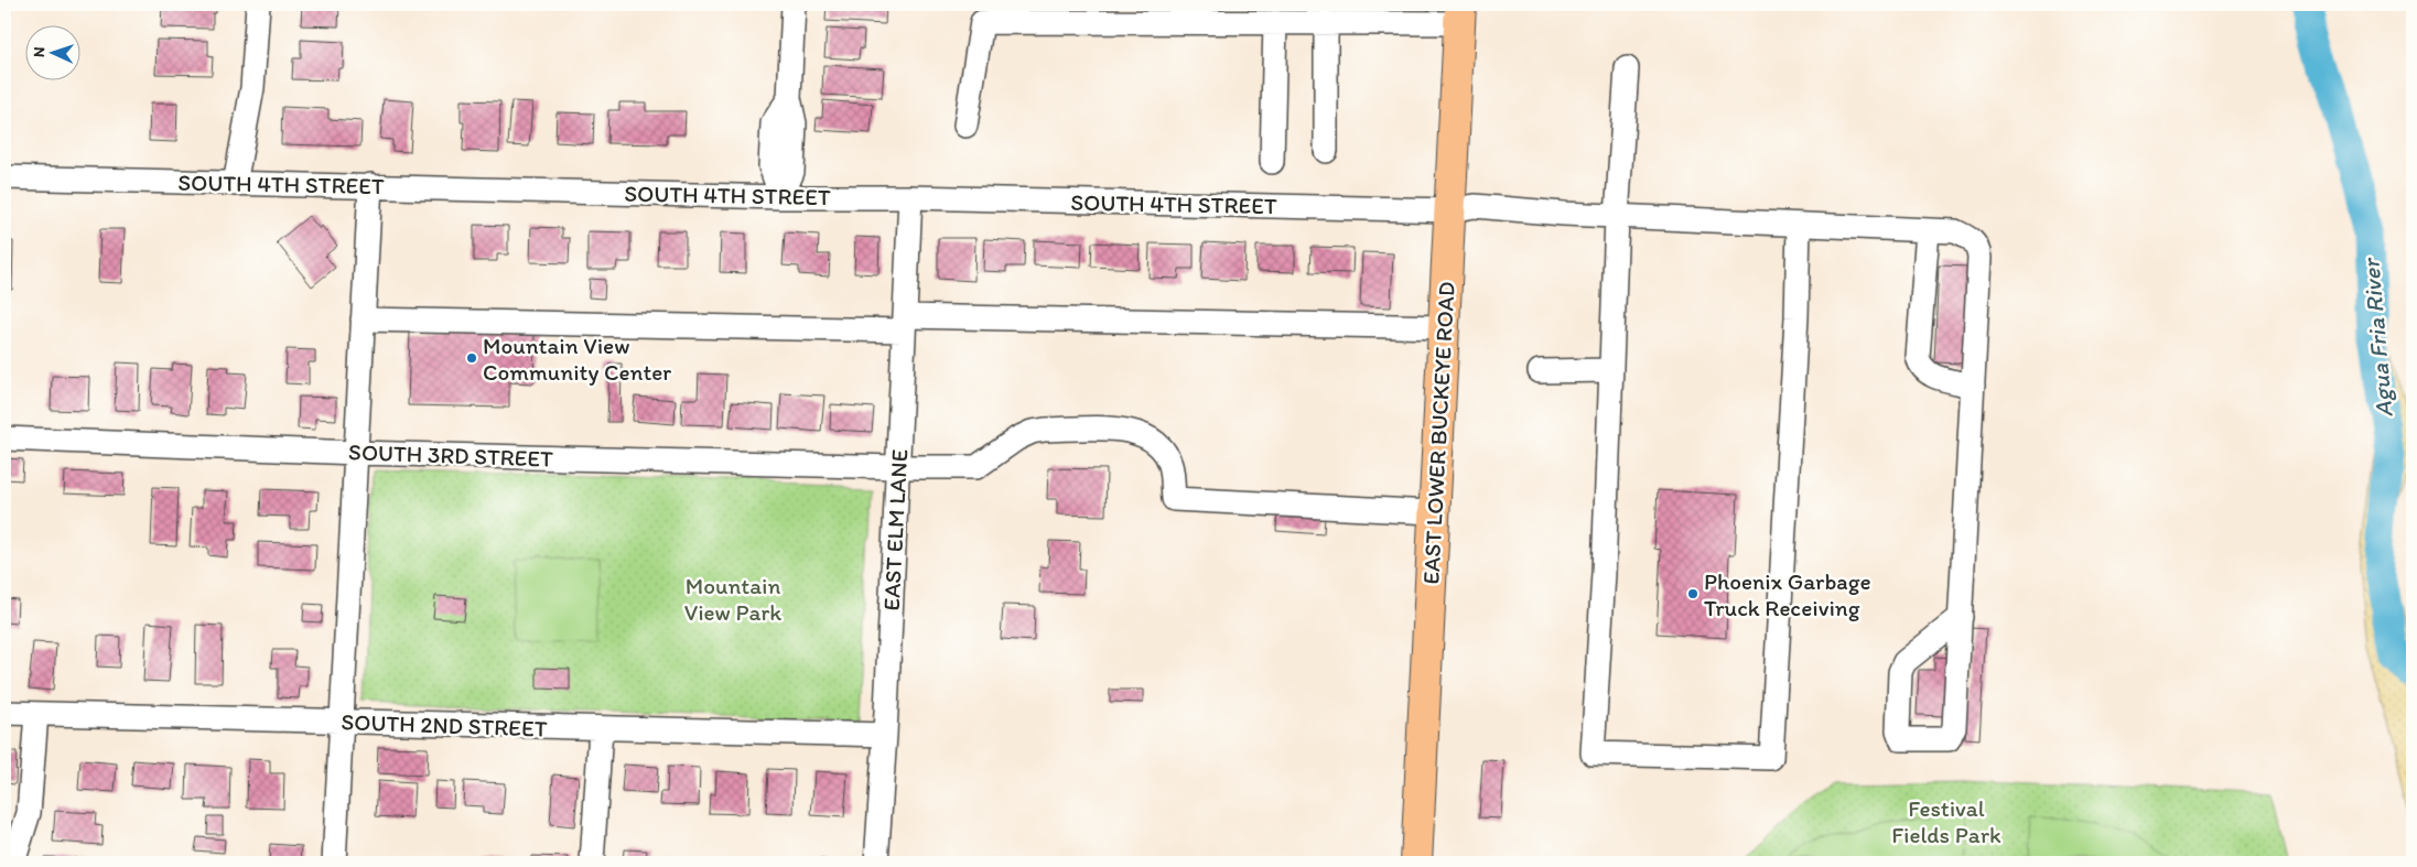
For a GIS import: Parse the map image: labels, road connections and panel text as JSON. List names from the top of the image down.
{
  "streets": {
    "main road": ["EAST LOWER BUCKEYE ROAD"],
    "street": [
      "SOUTH 4TH STREET",
      "SOUTH 3RD STREET",
      "EAST ELM LANE",
      "SOUTH 2ND STREET"
    ]
  },
  "crossings": [
    ["SOUTH 4TH STREET", "EAST LOWER BUCKEYE ROAD"],
    ["SOUTH 4TH STREET", "EAST ELM LANE"],
    ["EAST LOWER BUCKEYE ROAD", "SOUTH 3RD STREET"],
    ["SOUTH 3RD STREET", "EAST ELM LANE"],
    ["EAST ELM LANE", "SOUTH 2ND STREET"]
  ],
  "water": ["Agua Fria River"],
  "parks": ["Mountain View Park", "Festival Fields Park"],
  "places": ["Mountain View Community Center", "Phoenix Garbage Truck Receiving"],
  "north": "left"
}
